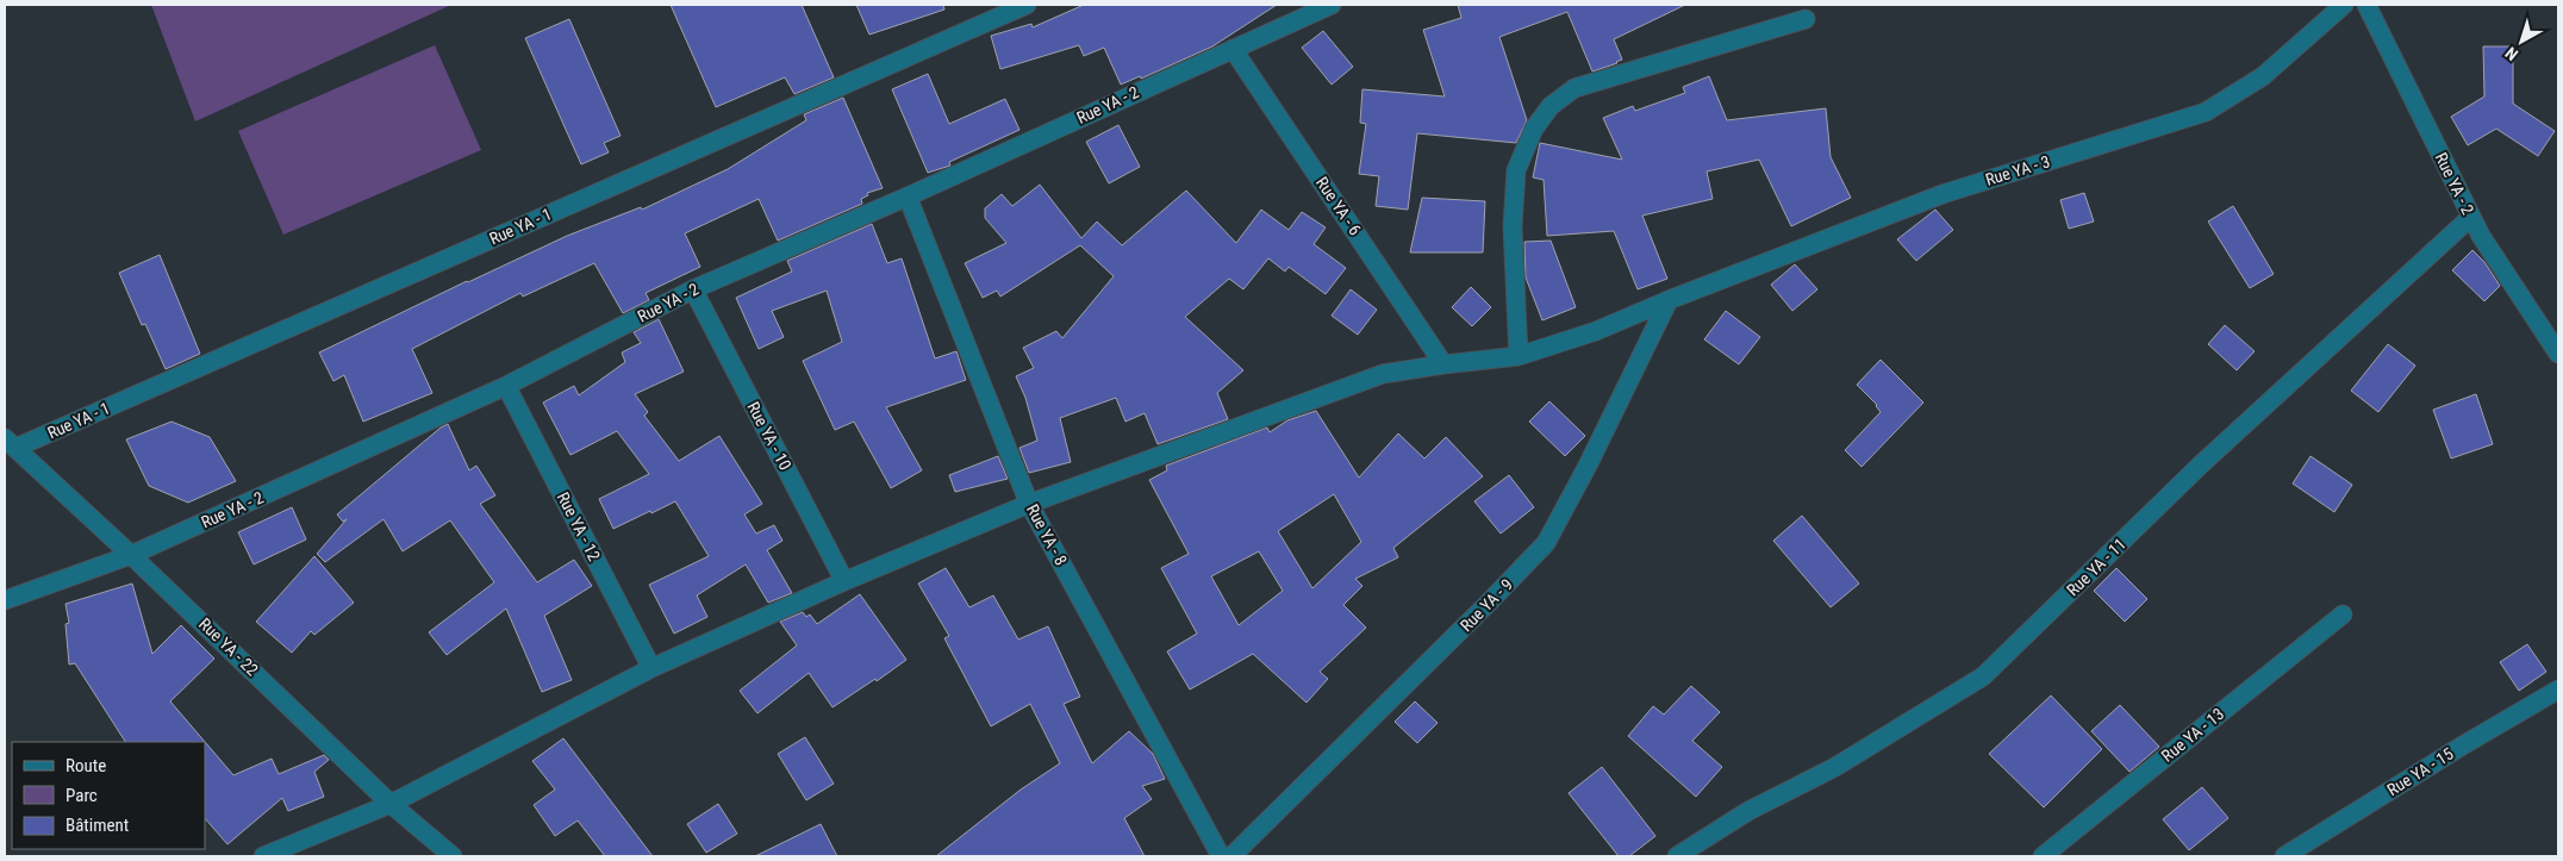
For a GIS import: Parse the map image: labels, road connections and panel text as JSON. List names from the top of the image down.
{
  "streets": {
    "street": [
      "Rue YA - 2",
      "Rue YA - 3",
      "Rue YA - 6",
      "Rue YA - 1",
      "Rue YA - 10",
      "Rue YA - 12",
      "Rue YA - 8",
      "Rue YA - 11",
      "Rue YA - 9",
      "Rue YA - 22",
      "Rue YA - 13",
      "Rue YA - 15"
    ]
  },
  "crossings": [
    ["Rue YA - 2", "Rue YA - 6"],
    ["Rue YA - 2", "Rue YA - 10"],
    ["Rue YA - 2", "Rue YA - 12"],
    ["Rue YA - 2", "Rue YA - 8"],
    ["Rue YA - 2", "Rue YA - 11"],
    ["Rue YA - 2", "Rue YA - 22"],
    ["Rue YA - 3", "Rue YA - 6"],
    ["Rue YA - 3", "Rue YA - 10"],
    ["Rue YA - 3", "Rue YA - 12"],
    ["Rue YA - 3", "Rue YA - 8"],
    ["Rue YA - 3", "Rue YA - 9"],
    ["Rue YA - 3", "Rue YA - 22"],
    ["Rue YA - 1", "Rue YA - 22"]
  ],
  "legend": ["Route", "Parc", "Bâtiment"],
  "north": "bottom left"
}
